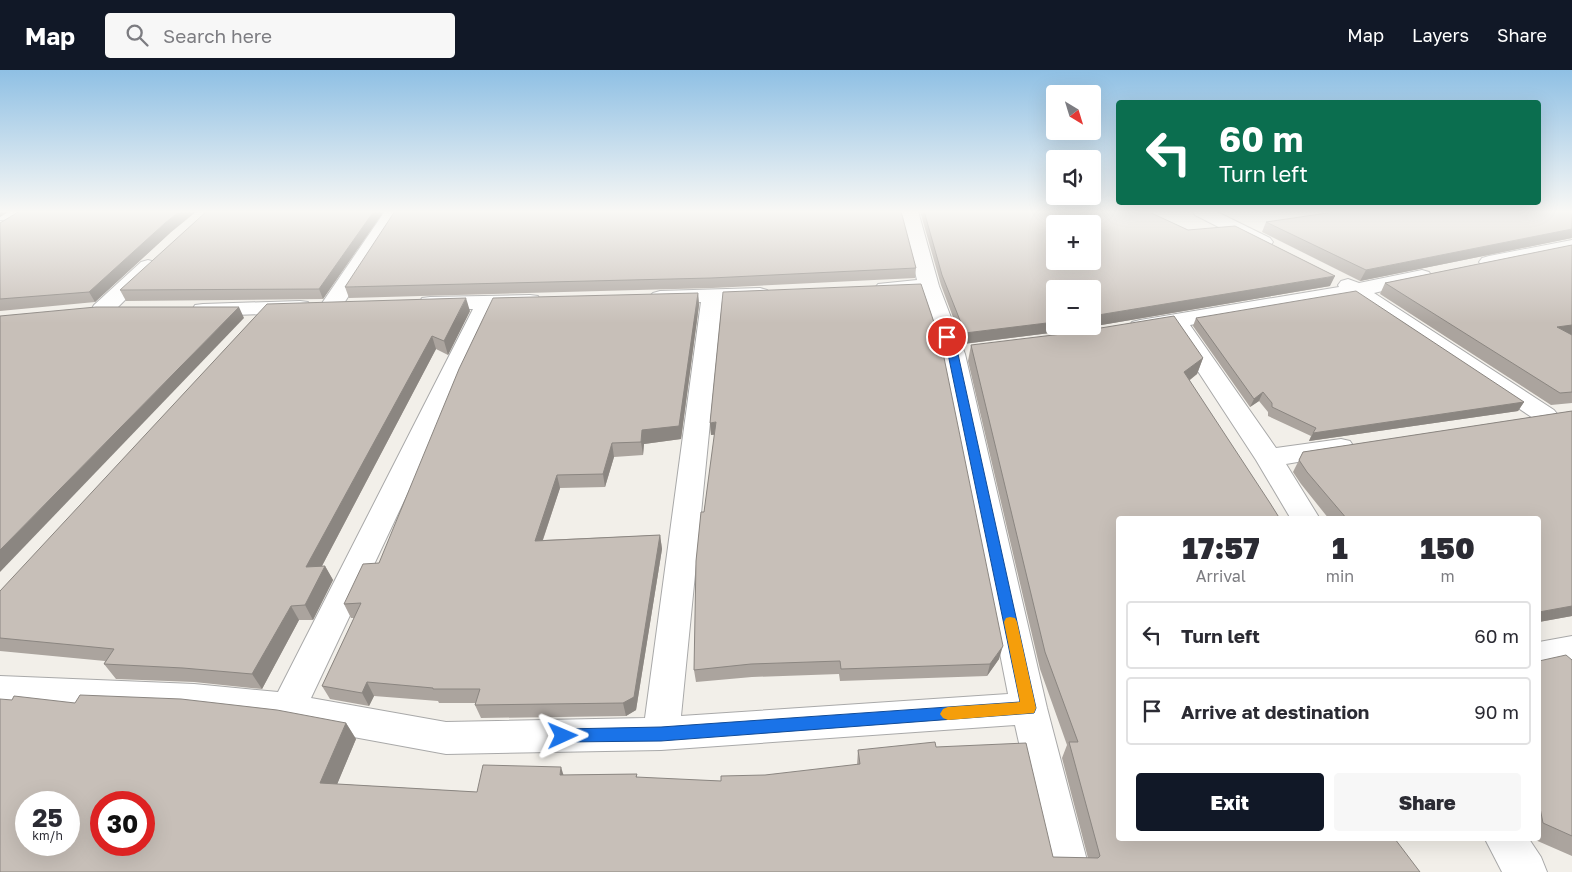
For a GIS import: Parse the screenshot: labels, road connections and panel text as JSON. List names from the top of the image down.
{
  "north": "bottom right",
  "page": {
    "header": "Map",
    "search": "Search here",
    "nav": ["Map", "Layers", "Share"],
    "map_buttons": ["+", "−"],
    "turn": ["60 m", "Turn left"],
    "eta": [
      "17:57",
      "Arrival",
      "1",
      "min",
      "150",
      "m"
    ],
    "list": [
      {
        "name": "Turn left",
        "value": "60 m"
      },
      {
        "name": "Arrive at destination",
        "value": "90 m"
      }
    ],
    "buttons": ["Exit", "Share"],
    "speed": "25 km/h",
    "limit": "30"
  }
}
